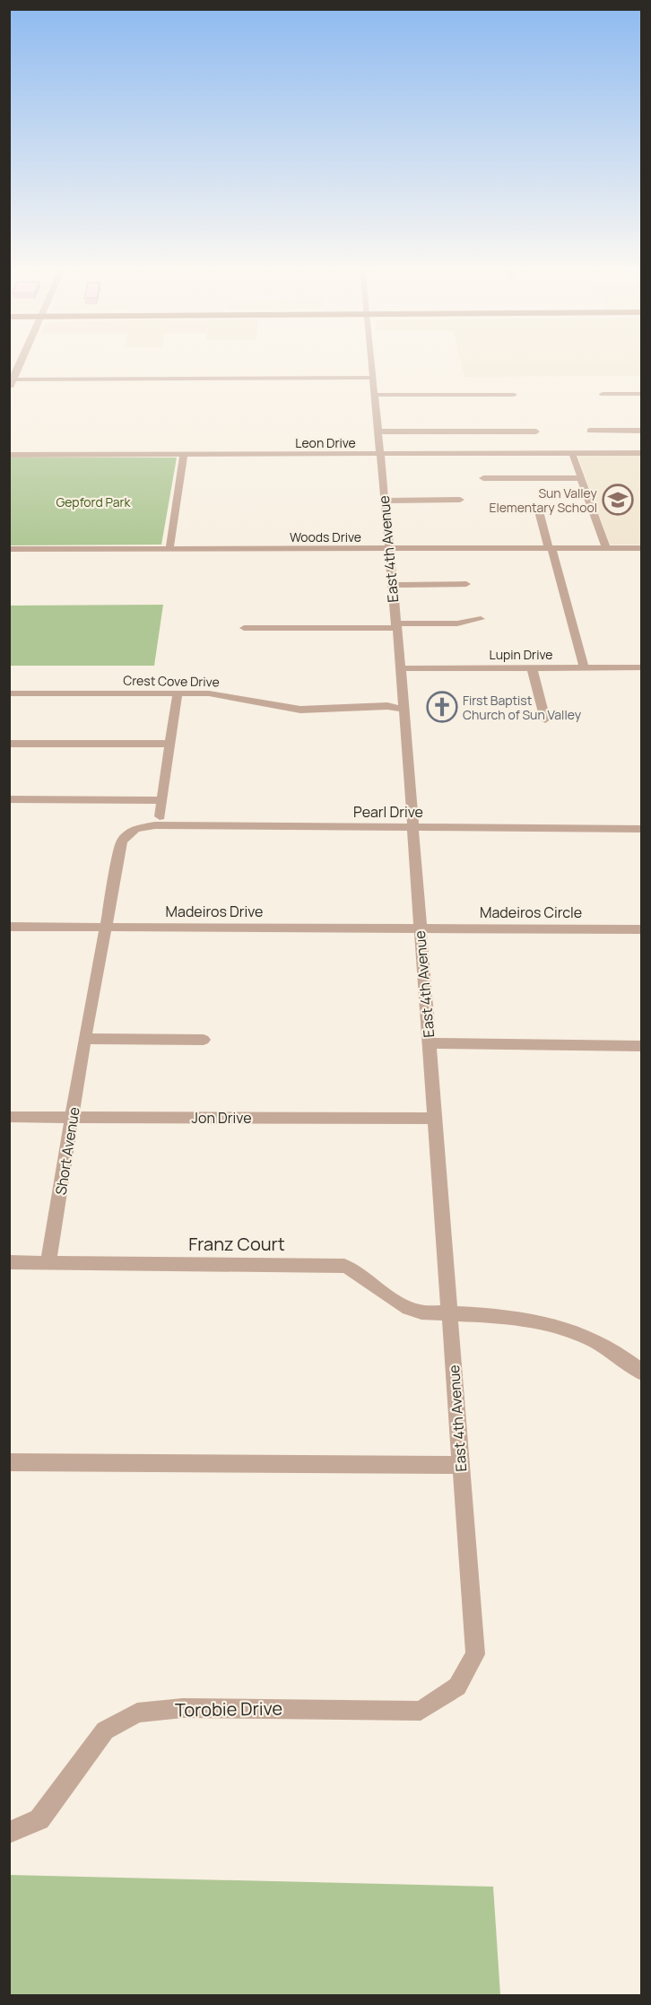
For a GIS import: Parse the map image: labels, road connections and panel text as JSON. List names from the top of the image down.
{
  "streets": {
    "street": [
      "Leon Drive",
      "Woods Drive",
      "East 4th Avenue",
      "Lupin Drive",
      "Crest Cove Drive",
      "Pearl Drive",
      "Madeiros Drive",
      "Madeiros Circle",
      "Jon Drive",
      "Short Avenue",
      "Franz Court",
      "Torobie Drive"
    ]
  },
  "crossings": [
    ["Leon Drive", "East 4th Avenue"],
    ["Woods Drive", "East 4th Avenue"],
    ["East 4th Avenue", "Lupin Drive"],
    ["East 4th Avenue", "Crest Cove Drive"],
    ["East 4th Avenue", "Pearl Drive"],
    ["East 4th Avenue", "Madeiros Drive"],
    ["East 4th Avenue", "Madeiros Circle"],
    ["East 4th Avenue", "Jon Drive"],
    ["East 4th Avenue", "Franz Court"],
    ["East 4th Avenue", "Torobie Drive"],
    ["Pearl Drive", "Short Avenue"],
    ["Madeiros Drive", "Madeiros Circle"],
    ["Madeiros Drive", "Short Avenue"],
    ["Jon Drive", "Short Avenue"],
    ["Short Avenue", "Franz Court"]
  ],
  "parks": ["Gepford Park"],
  "places": {
    "school or university": ["Sun Valley Elementary School"],
    "church": ["First Baptist Church of Sun Valley"]
  }
}
